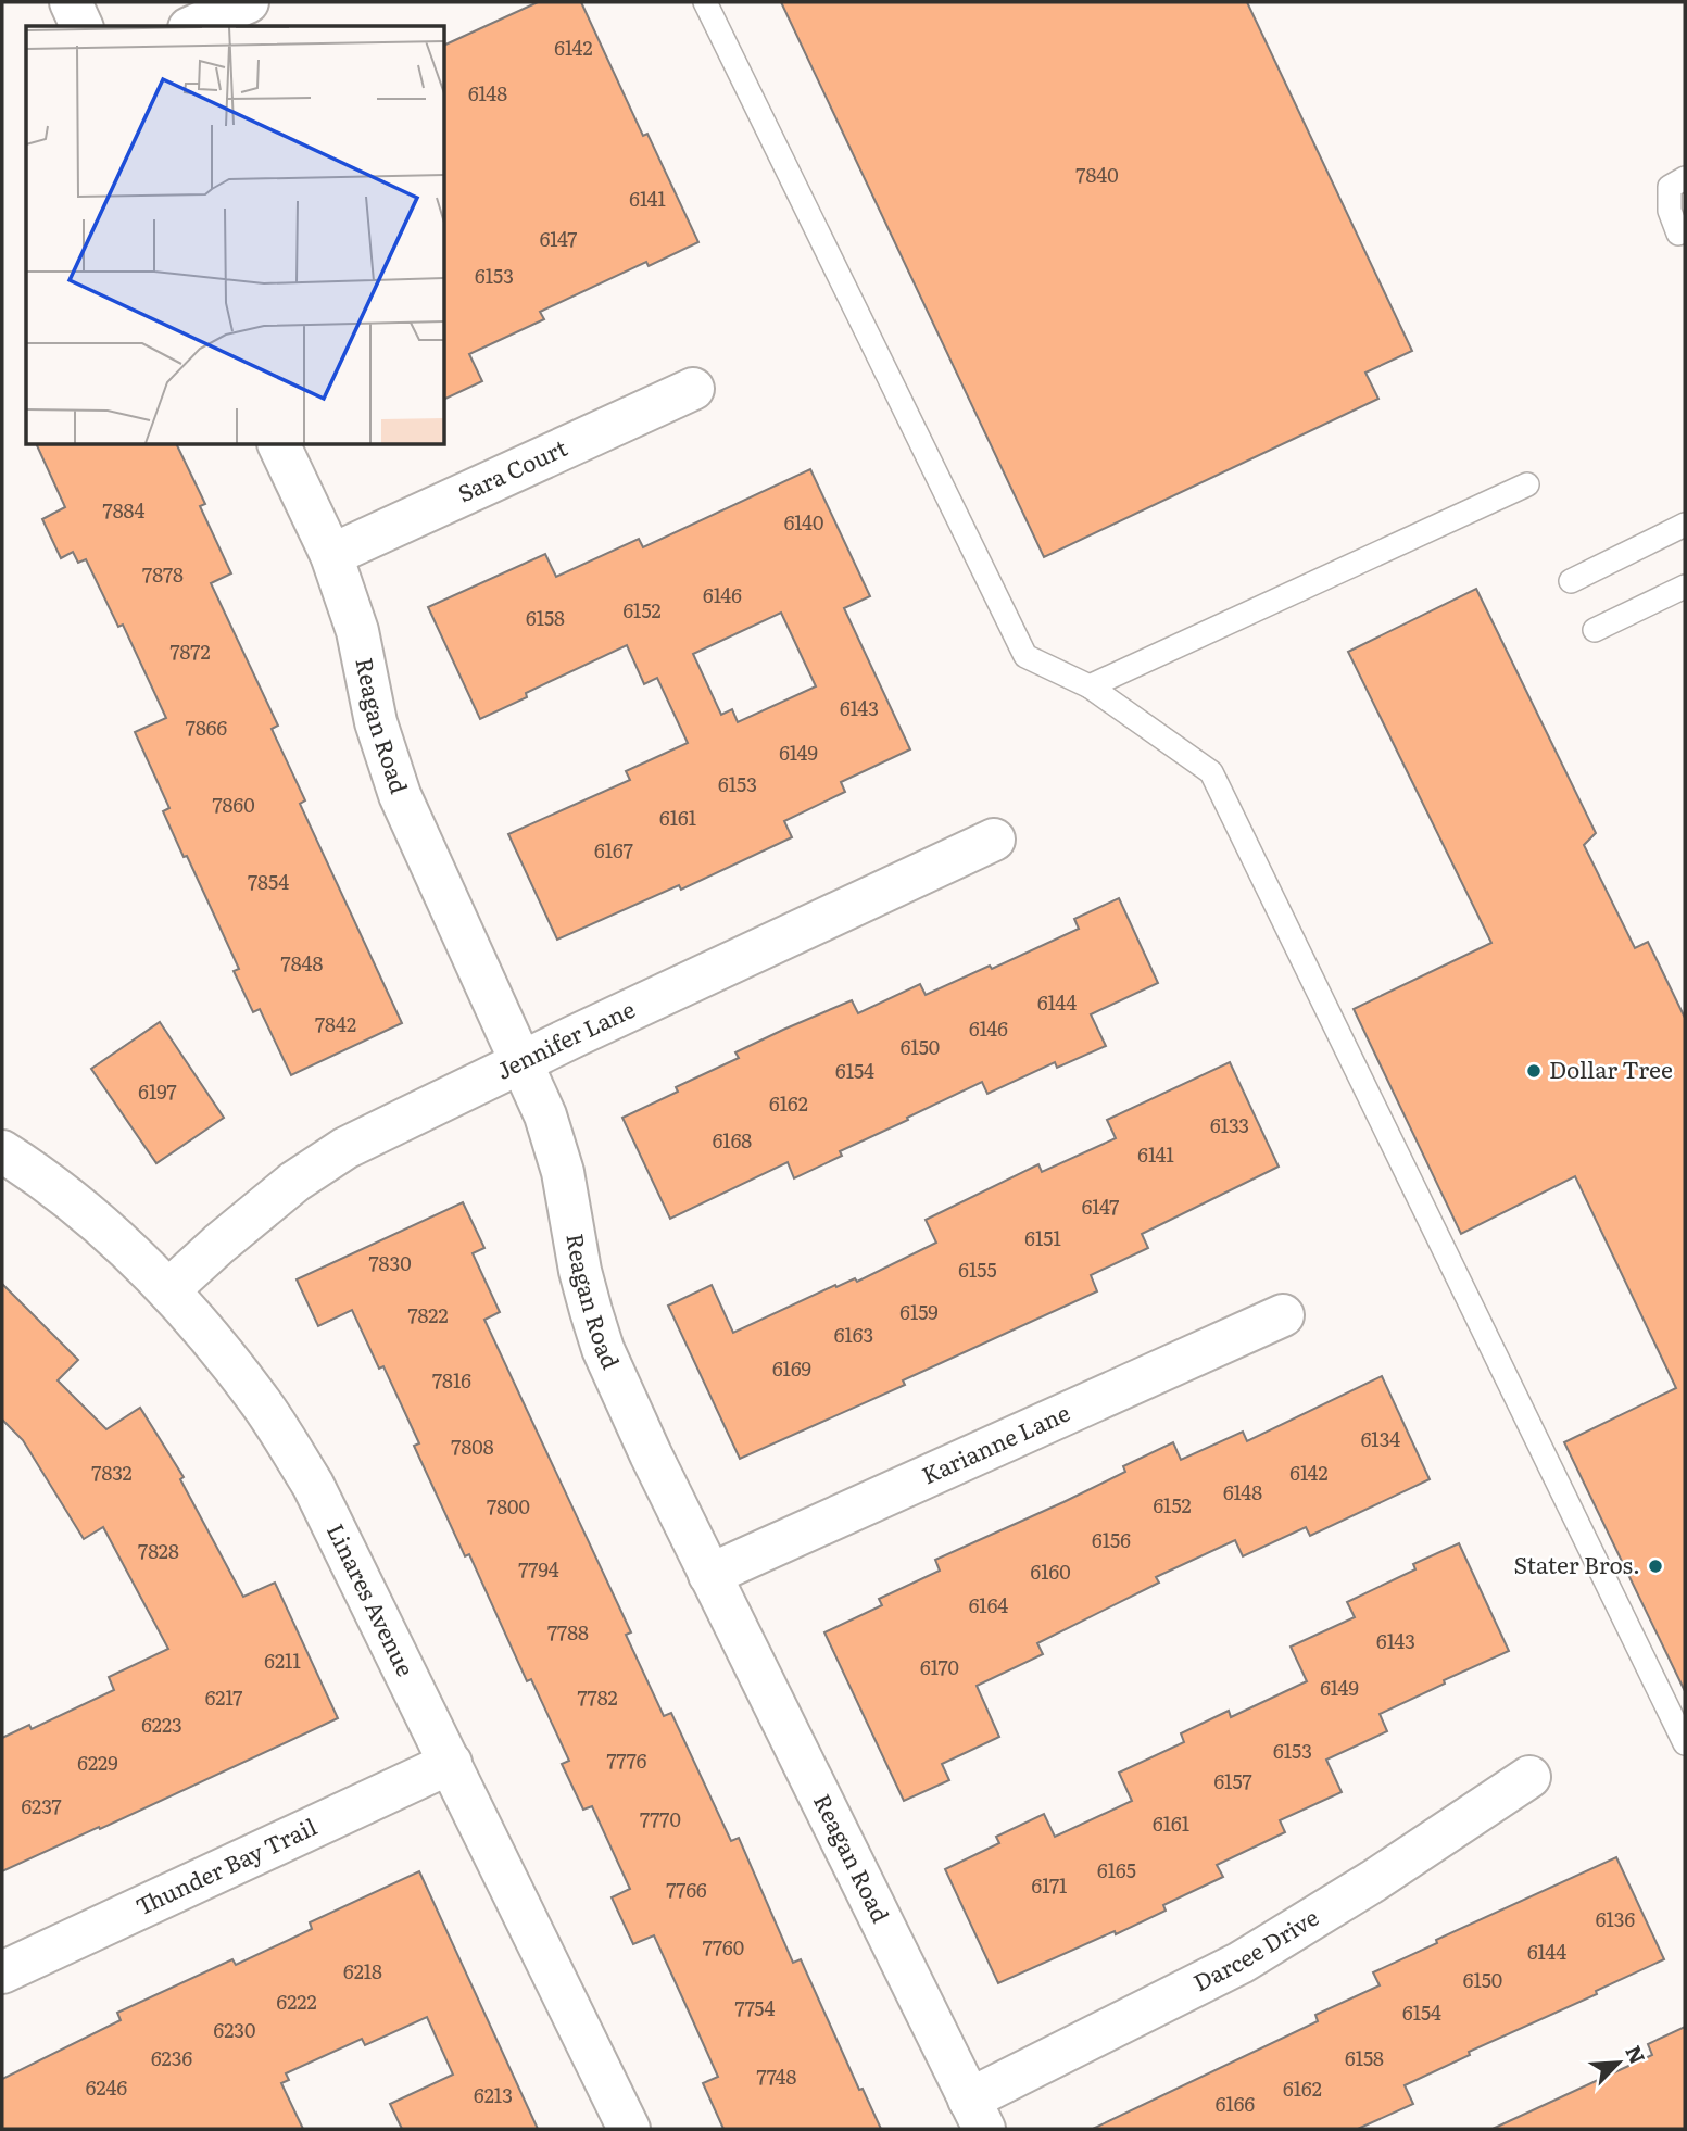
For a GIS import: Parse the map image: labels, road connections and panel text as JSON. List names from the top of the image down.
{
  "streets": {
    "street": [
      "Sara Court",
      "Reagan Road",
      "Jennifer Lane",
      "Karianne Lane",
      "Linares Avenue",
      "Thunder Bay Trail",
      "Darcee Drive"
    ]
  },
  "crossings": [
    ["Sara Court", "Reagan Road"],
    ["Reagan Road", "Jennifer Lane"],
    ["Reagan Road", "Karianne Lane"],
    ["Reagan Road", "Darcee Drive"],
    ["Jennifer Lane", "Linares Avenue"],
    ["Linares Avenue", "Thunder Bay Trail"]
  ],
  "places": ["Dollar Tree", "Stater Bros."],
  "house_numbers": [
    "6142",
    "6148",
    "7840",
    "6141",
    "6147",
    "6153",
    "7884",
    "6140",
    "7878",
    "6146",
    "6152",
    "6158",
    "7872",
    "6143",
    "7866",
    "6149",
    "6153",
    "7860",
    "6161",
    "6167",
    "7854",
    "7848",
    "6144",
    "7842",
    "6146",
    "6150",
    "6154",
    "6197",
    "6162",
    "6133",
    "6168",
    "6141",
    "6147",
    "6151",
    "7830",
    "6155",
    "6159",
    "7822",
    "6163",
    "6169",
    "7816",
    "6134",
    "7808",
    "7832",
    "6142",
    "6148",
    "6152",
    "7800",
    "6156",
    "7828",
    "7794",
    "6160",
    "6164",
    "7788",
    "6143",
    "6211",
    "6170",
    "6149",
    "6217",
    "7782",
    "6223",
    "6153",
    "7776",
    "6229",
    "6157",
    "6237",
    "7770",
    "6161",
    "6165",
    "6171",
    "7766",
    "6136",
    "7760",
    "6144",
    "6218",
    "6150",
    "6222",
    "7754",
    "6154",
    "6230",
    "6236",
    "6158",
    "7748",
    "6246",
    "6162",
    "6213",
    "6166"
  ],
  "north": "top right"
}
